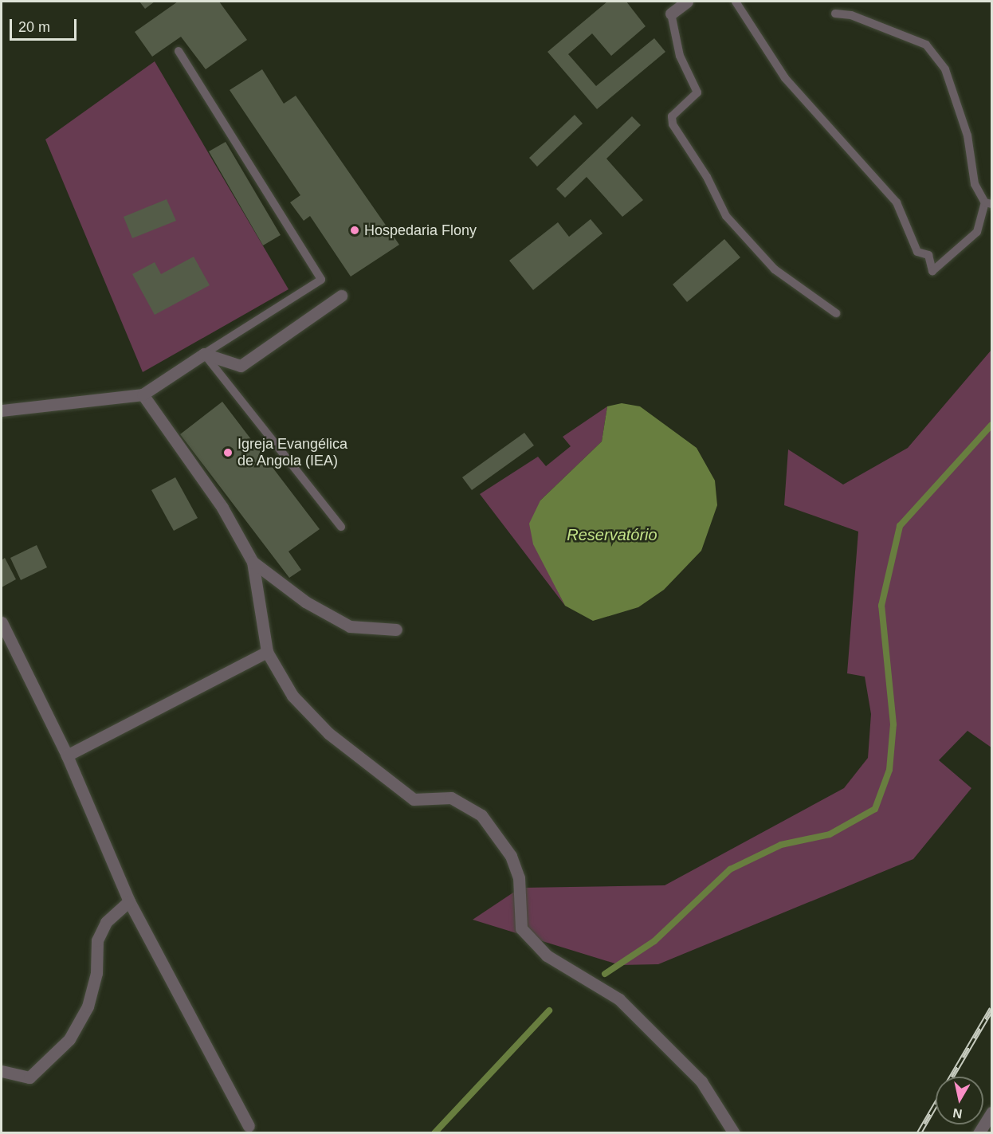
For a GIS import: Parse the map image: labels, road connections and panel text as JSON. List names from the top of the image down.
{
  "water": ["Reservatório"],
  "places": ["Hospedaria Flony", "Igreja Evangélica de Angola (IEA)"],
  "scale_bar": "20 m",
  "north": "bottom"
}
